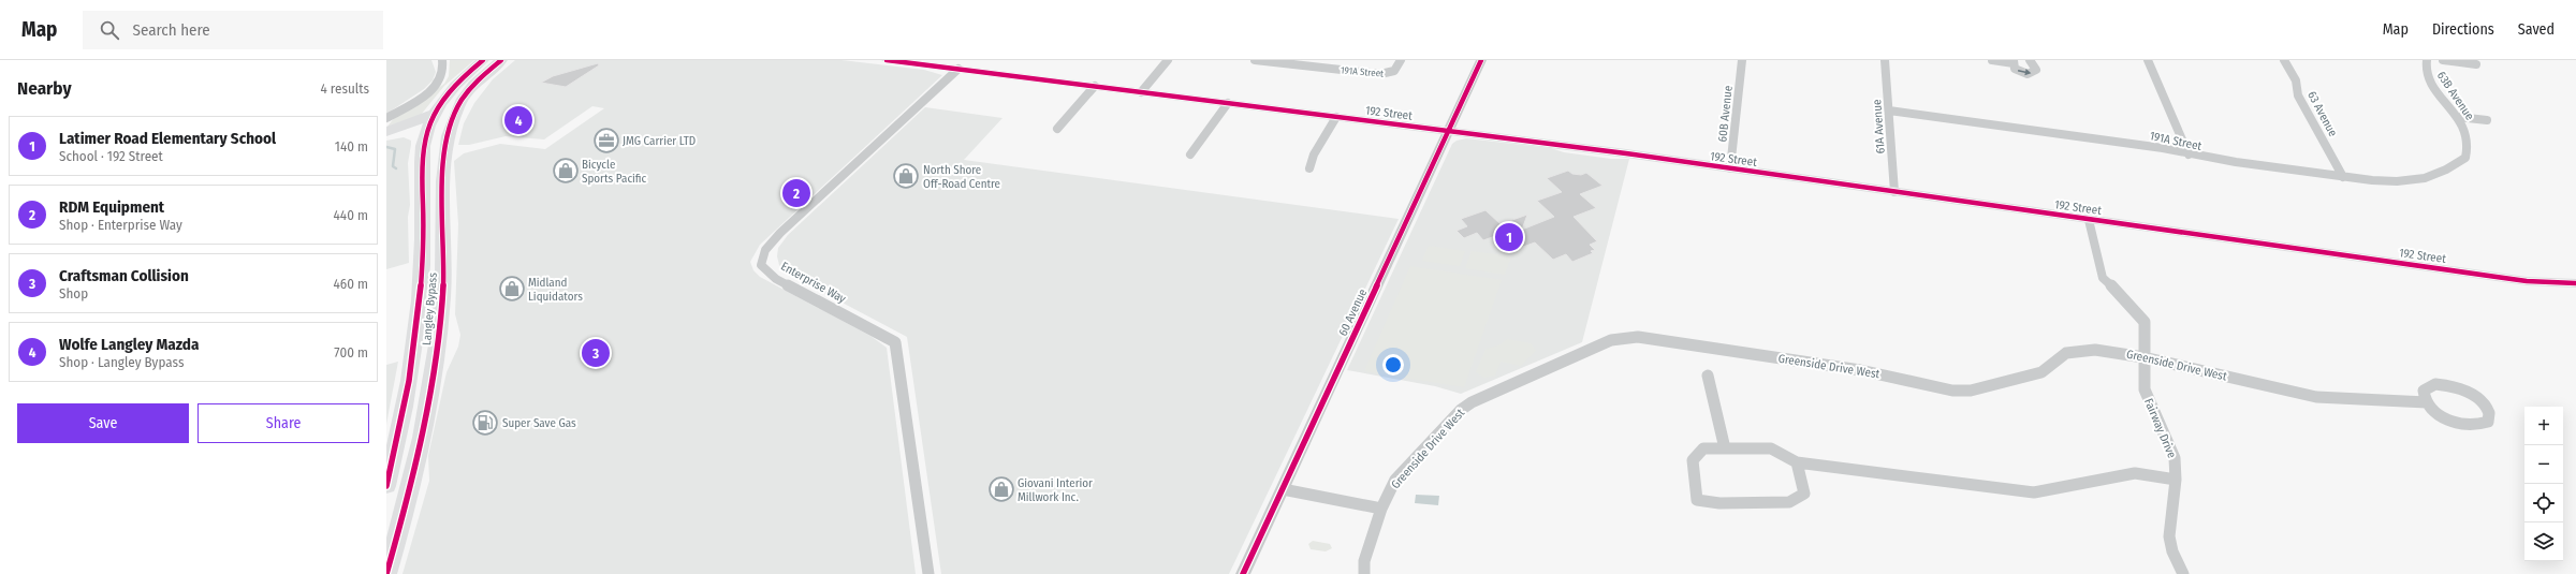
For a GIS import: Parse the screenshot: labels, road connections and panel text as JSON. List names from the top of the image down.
{
  "streets": {
    "highway": ["Langley Bypass"],
    "main road": ["192 Street"],
    "street": [
      "191A Street",
      "63B Avenue",
      "60B Avenue",
      "63 Avenue",
      "61A Avenue",
      "Enterprise Way",
      "60 Avenue",
      "Greenside Drive West",
      "Fairway Drive"
    ]
  },
  "crossings": [
    ["191A Street", "63B Avenue"],
    ["191A Street", "63 Avenue"],
    ["191A Street", "61A Avenue"],
    ["192 Street", "60B Avenue"],
    ["192 Street", "61A Avenue"],
    ["192 Street", "Enterprise Way"],
    ["192 Street", "60 Avenue"],
    ["192 Street", "Fairway Drive"],
    ["Greenside Drive West", "Fairway Drive"]
  ],
  "places": {
    "office": ["JMG Carrier LTD"],
    "shop": [
      "Bicycle Sports Pacific",
      "North Shore Off-Road Centre",
      "Midland Liquidators",
      "Giovani Interior Millwork Inc."
    ],
    "fuel station": ["Super Save Gas"]
  },
  "page": {
    "header": "Map",
    "search": "Search here",
    "nav": ["Map", "Directions", "Saved"],
    "heading": ["Nearby", "4 results"],
    "pins": [
      "4",
      "2",
      "1",
      "3"
    ],
    "list": [
      {
        "mark": "1",
        "name": "Latimer Road Elementary School",
        "note": "School · 192 Street",
        "value": "140 m"
      },
      {
        "mark": "2",
        "name": "RDM Equipment",
        "note": "Shop · Enterprise Way",
        "value": "440 m"
      },
      {
        "mark": "3",
        "name": "Craftsman Collision",
        "note": "Shop",
        "value": "460 m"
      },
      {
        "mark": "4",
        "name": "Wolfe Langley Mazda",
        "note": "Shop · Langley Bypass",
        "value": "700 m"
      }
    ],
    "buttons": ["Save", "Share"],
    "map_buttons": ["+", "−"]
  }
}
